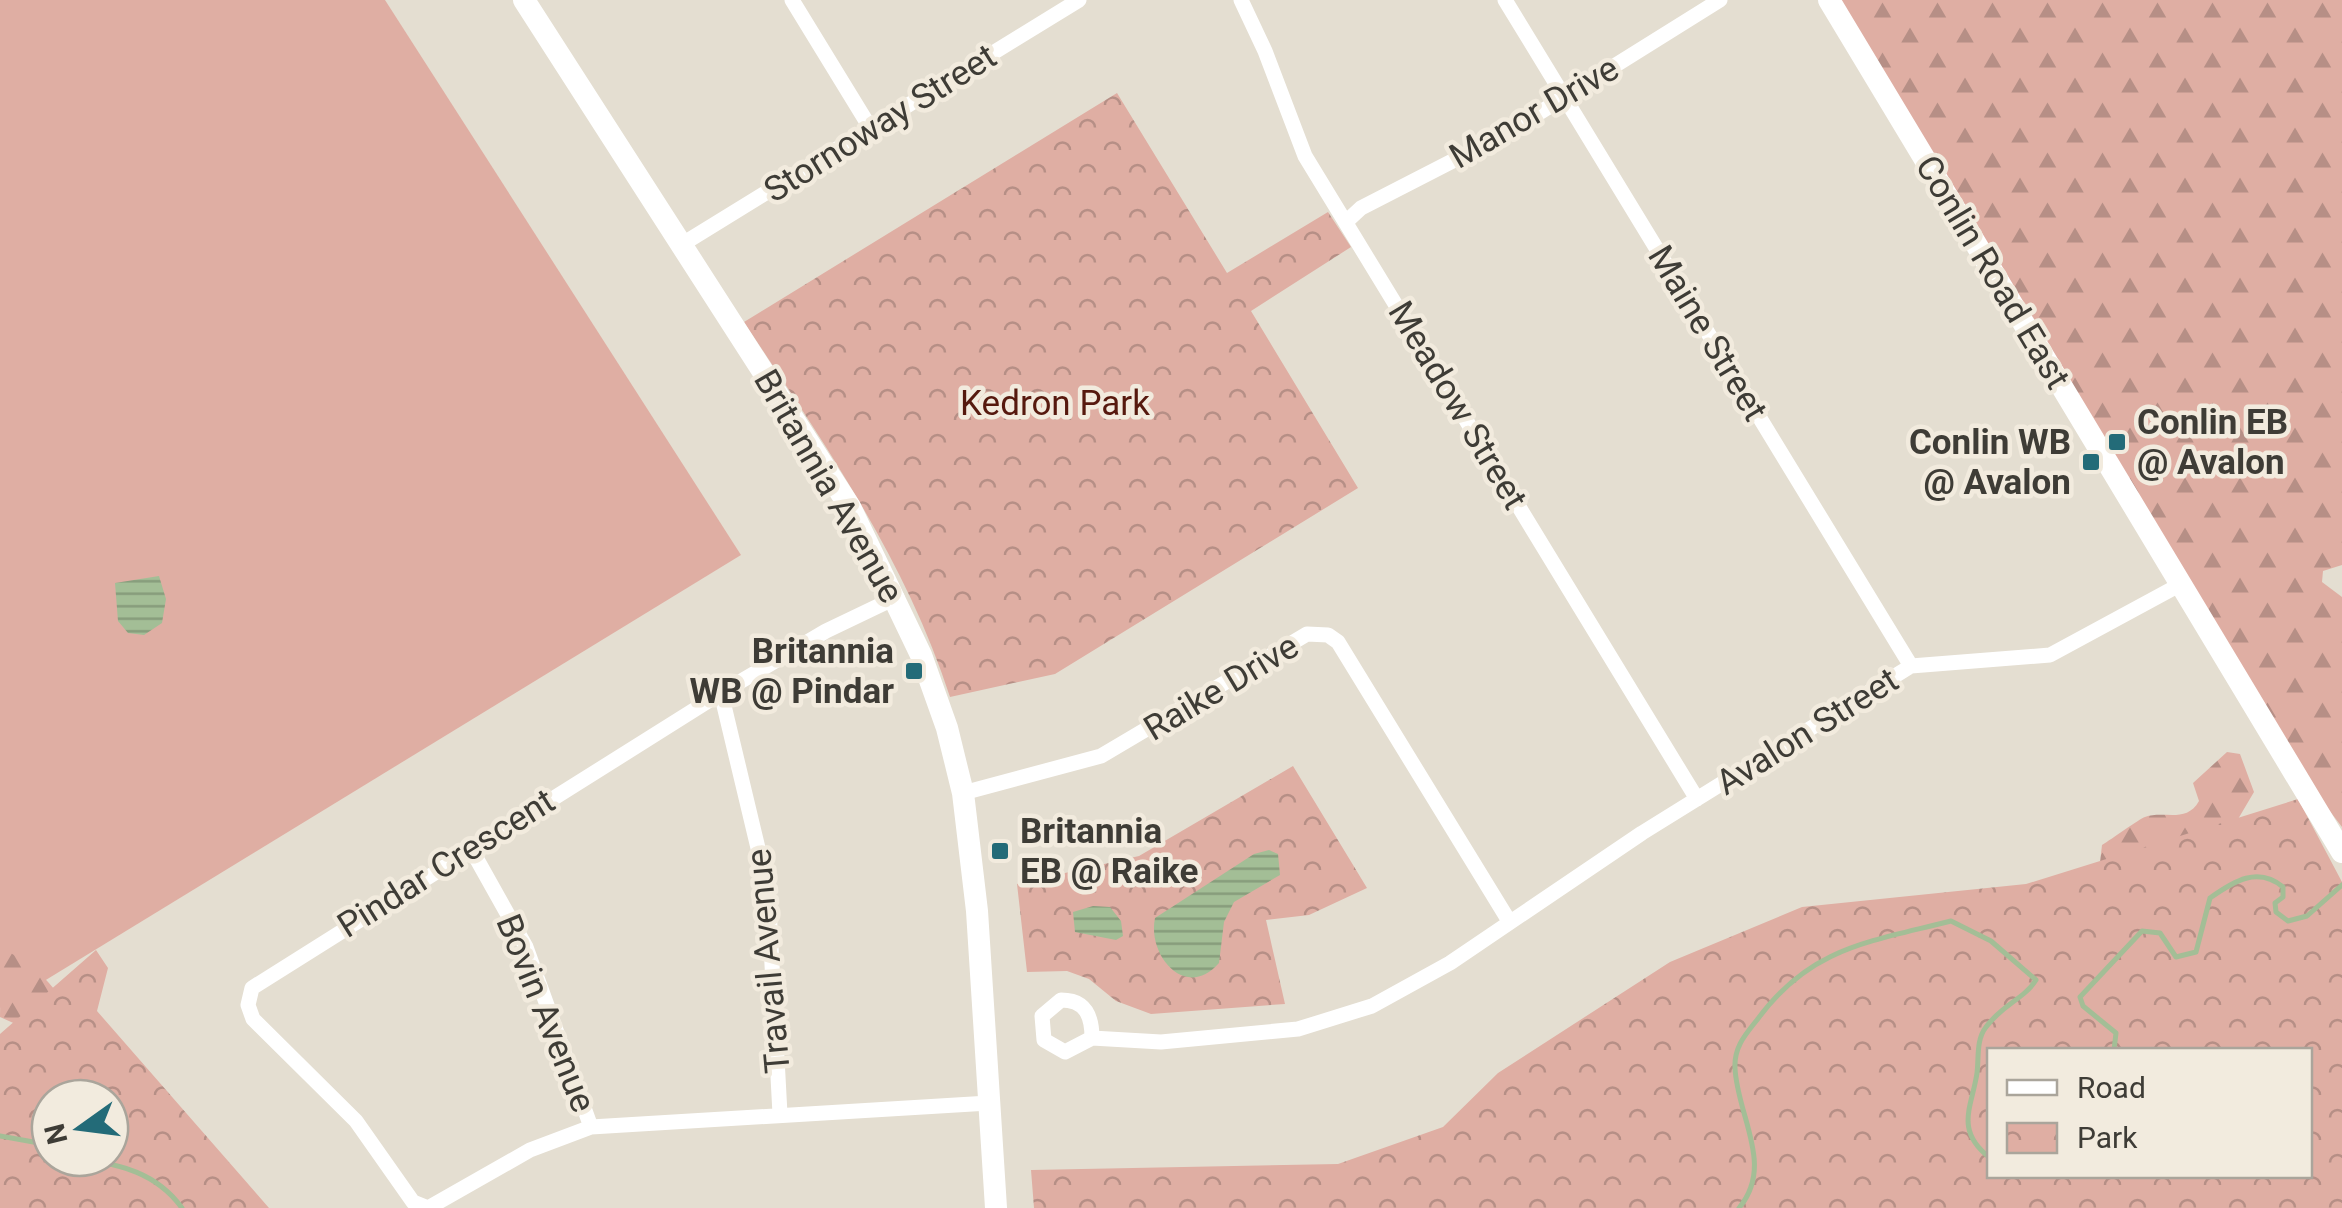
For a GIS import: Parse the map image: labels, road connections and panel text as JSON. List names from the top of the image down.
{
  "streets": {
    "street": [
      "Manor Drive",
      "Stornoway Street",
      "Conlin Road East",
      "Maine Street",
      "Meadow Street",
      "Britannia Avenue",
      "Raike Drive",
      "Avalon Street",
      "Pindar Crescent",
      "Travail Avenue",
      "Bovin Avenue"
    ]
  },
  "crossings": [
    ["Manor Drive", "Maine Street"],
    ["Manor Drive", "Meadow Street"],
    ["Stornoway Street", "Britannia Avenue"],
    ["Conlin Road East", "Avalon Street"],
    ["Maine Street", "Avalon Street"],
    ["Meadow Street", "Avalon Street"],
    ["Britannia Avenue", "Raike Drive"],
    ["Britannia Avenue", "Pindar Crescent"],
    ["Raike Drive", "Avalon Street"],
    ["Pindar Crescent", "Travail Avenue"],
    ["Pindar Crescent", "Bovin Avenue"]
  ],
  "parks": ["Kedron Park"],
  "places": {
    "transit": [
      "Conlin EB @ Avalon",
      "Conlin WB @ Avalon",
      "Britannia WB @ Pindar",
      "Britannia EB @ Raike"
    ]
  },
  "legend": ["Road", "Park"],
  "north": "left"
}
